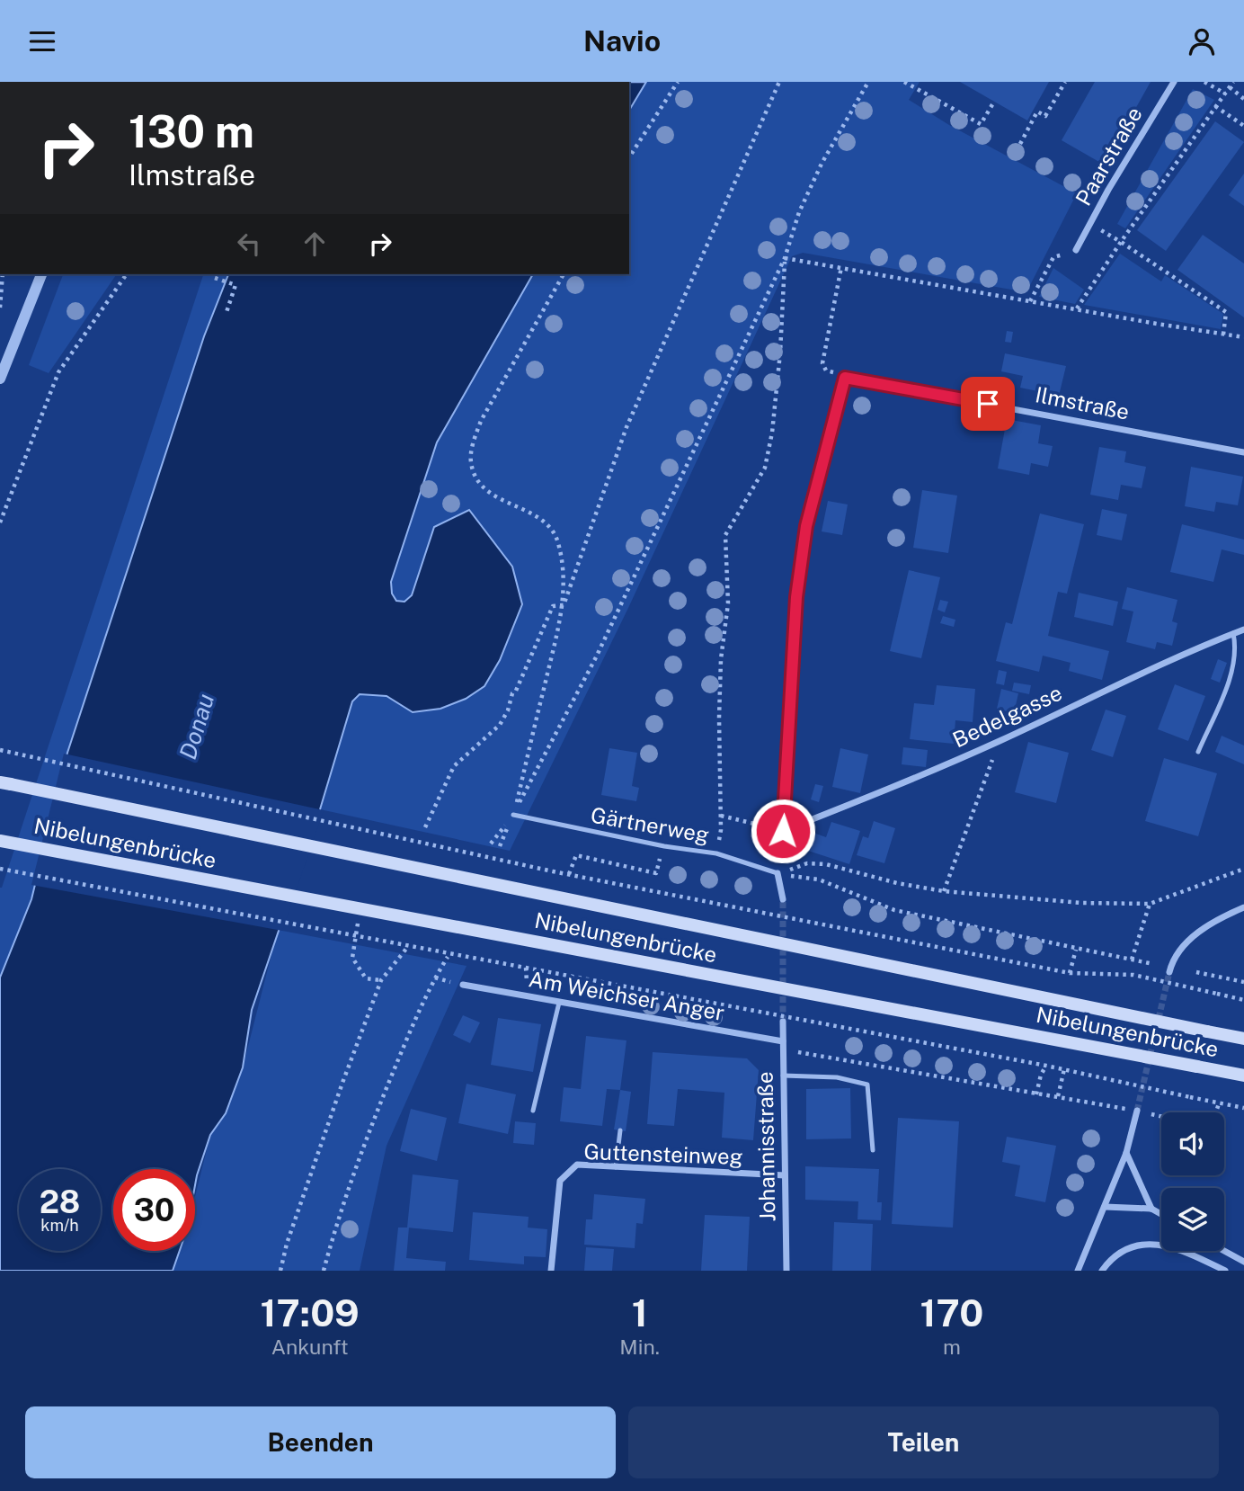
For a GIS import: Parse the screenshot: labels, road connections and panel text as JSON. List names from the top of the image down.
{
  "streets": {
    "main road": ["Nibelungenbrücke"],
    "street": [
      "Paarstraße",
      "Ilmstraße",
      "Bedelgasse",
      "Am Weichser Anger",
      "Johannisstraße",
      "Guttensteinweg"
    ],
    "lane": ["Gärtnerweg"]
  },
  "crossings": [
    ["Am Weichser Anger", "Johannisstraße"],
    ["Johannisstraße", "Guttensteinweg"]
  ],
  "water": ["Donau"],
  "page": {
    "header": "Navio",
    "turn": ["130 m", "Ilmstraße"],
    "speed": "28 km/h",
    "limit": "30",
    "eta": [
      "17:09",
      "Ankunft",
      "1",
      "Min.",
      "170",
      "m"
    ],
    "buttons": ["Beenden", "Teilen"]
  }
}
